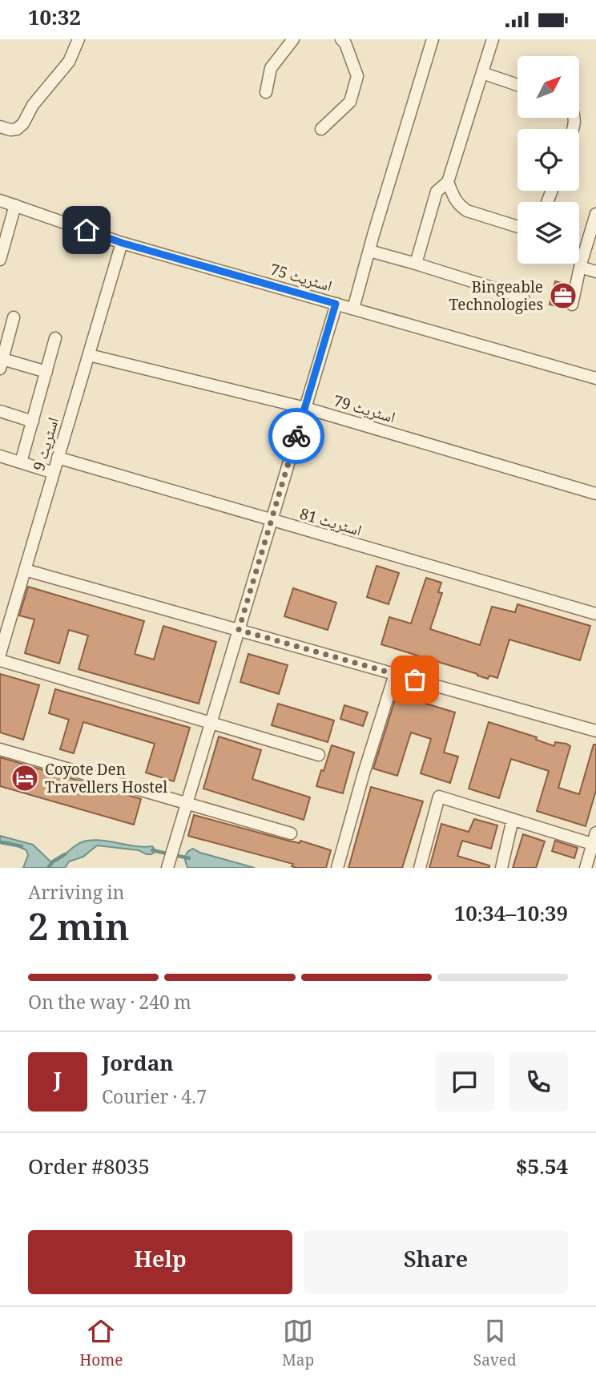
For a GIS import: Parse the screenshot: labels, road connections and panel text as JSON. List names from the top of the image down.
{
  "streets": {
    "street": [
      "اسٹریٹ 75",
      "اسٹریٹ 79",
      "اسٹریٹ 9",
      "اسٹریٹ 81"
    ]
  },
  "crossings": [
    ["اسٹریٹ 75", "اسٹریٹ 9"],
    ["اسٹریٹ 79", "اسٹریٹ 9"],
    ["اسٹریٹ 9", "اسٹریٹ 81"]
  ],
  "places": {
    "office": ["Bingeable Technologies"],
    "hotel": ["Coyote Den Travellers Hostel"]
  },
  "north": "top right",
  "page": {
    "status": "10:32",
    "heading": ["2 min", "Arriving in", "10:34–10:39"],
    "panel": [
      "Jordan",
      "Courier · 4.7",
      "Order #8035",
      "$5.54"
    ],
    "bar": "On the way · 240 m",
    "round": "J",
    "buttons": ["Help", "Share"],
    "tabs": ["Home", "Map", "Saved"]
  }
}
